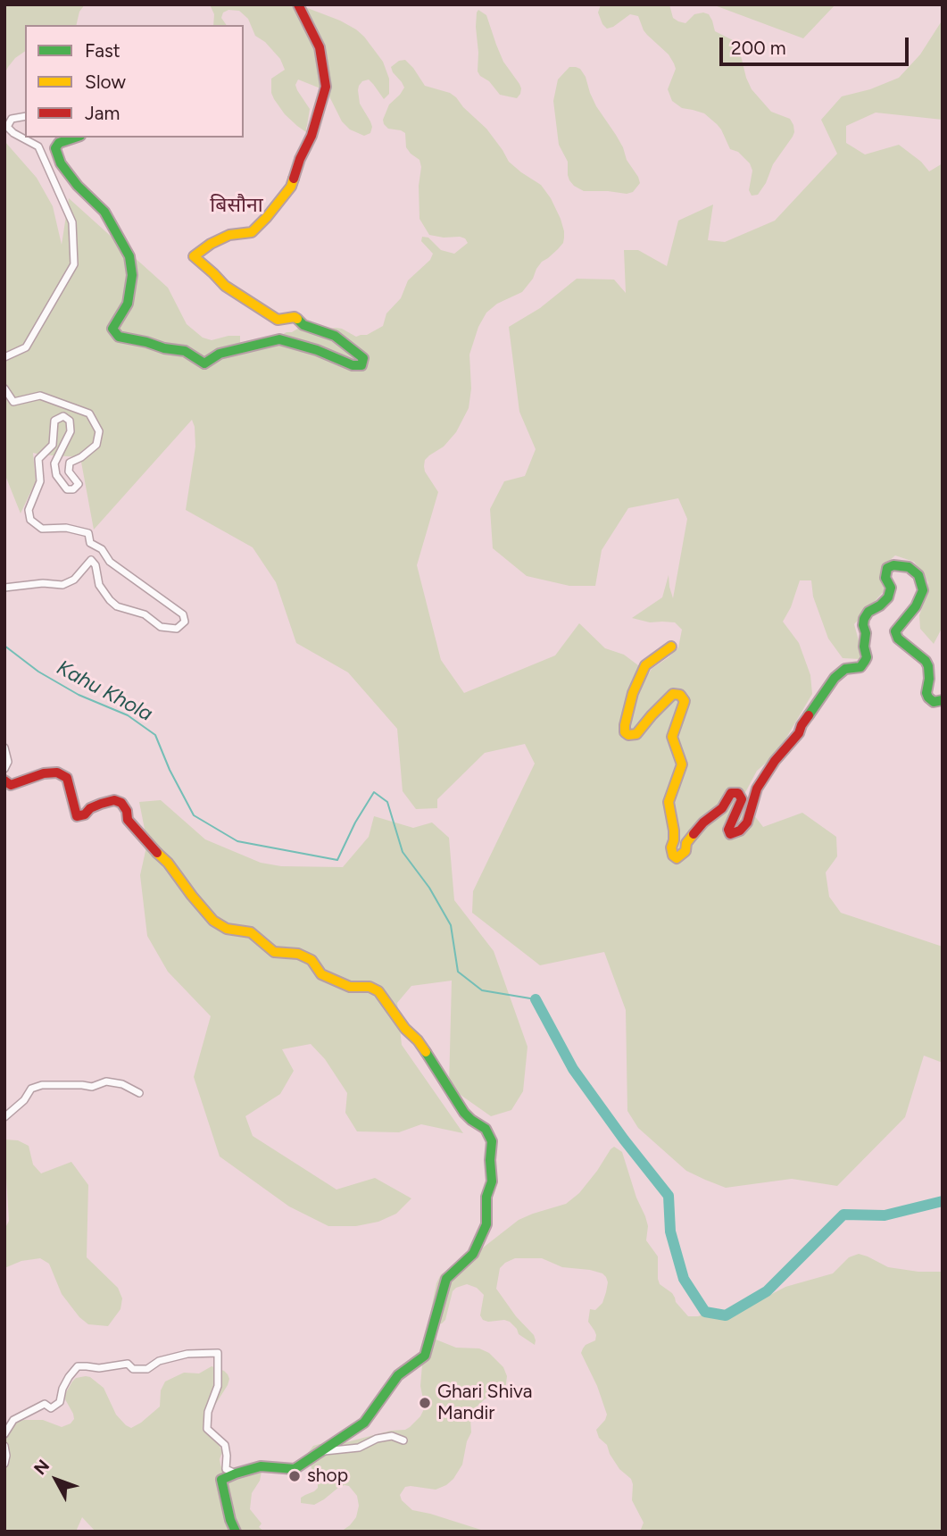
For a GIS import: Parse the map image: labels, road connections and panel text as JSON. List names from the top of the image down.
{
  "districts": ["बिसौना"],
  "water": ["Kahu Khola"],
  "places": ["Ghari Shiva Mandir", "shop"],
  "legend": ["Fast", "Slow", "Jam"],
  "scale_bar": "200 m",
  "north": "top left"
}
